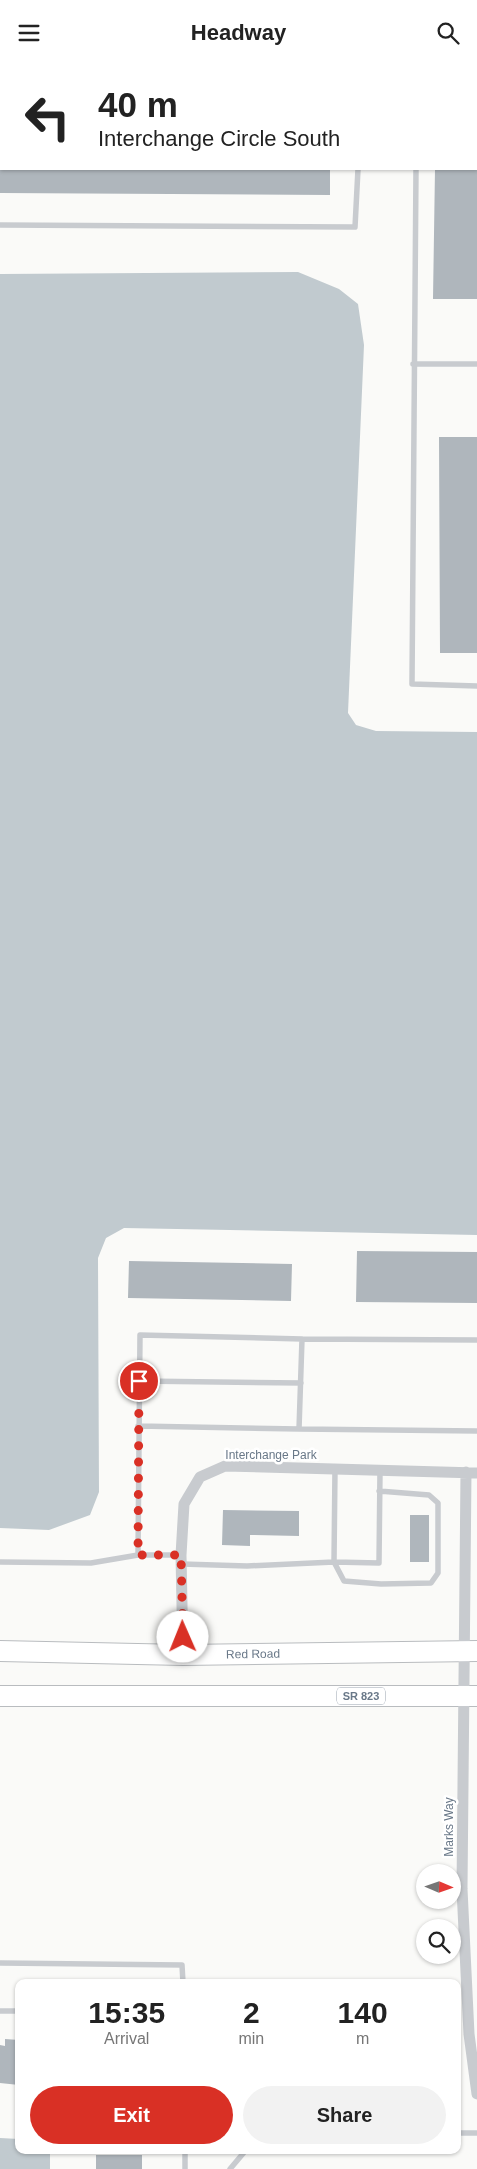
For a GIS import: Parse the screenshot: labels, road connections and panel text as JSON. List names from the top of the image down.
{
  "streets": {
    "highway": ["Red Road", "SR 823"],
    "street": ["Interchange Park", "Marks Way"]
  },
  "crossings": [
    ["Interchange Park", "Red Road"],
    ["Interchange Park", "SR 823"],
    ["Interchange Park", "Marks Way"],
    ["SR 823", "Marks Way"]
  ],
  "north": "right",
  "page": {
    "header": "Headway",
    "turn": ["40 m", "Interchange Circle South"],
    "eta": [
      "15:35",
      "Arrival",
      "2",
      "min",
      "140",
      "m"
    ],
    "buttons": ["Exit", "Share"]
  }
}
